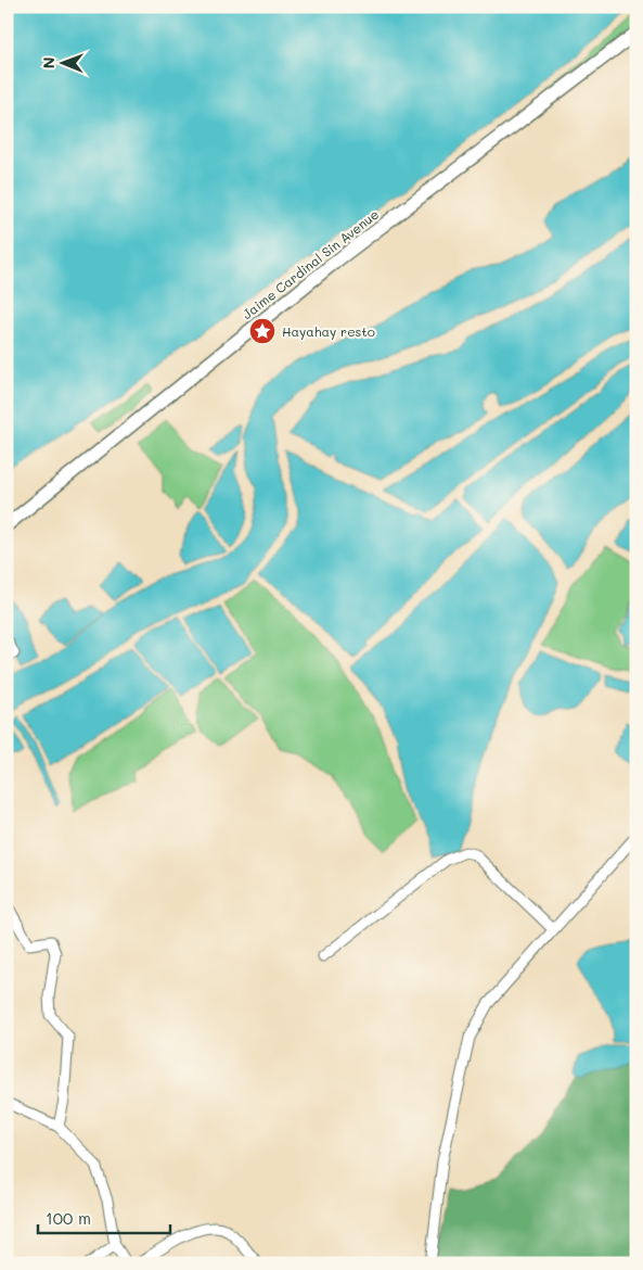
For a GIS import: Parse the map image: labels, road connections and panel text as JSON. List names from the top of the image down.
{
  "streets": {
    "main road": ["Jaime Cardinal Sin Avenue"]
  },
  "places": {
    "place": ["Hayahay resto"]
  },
  "scale_bar": "100 m",
  "north": "left"
}
